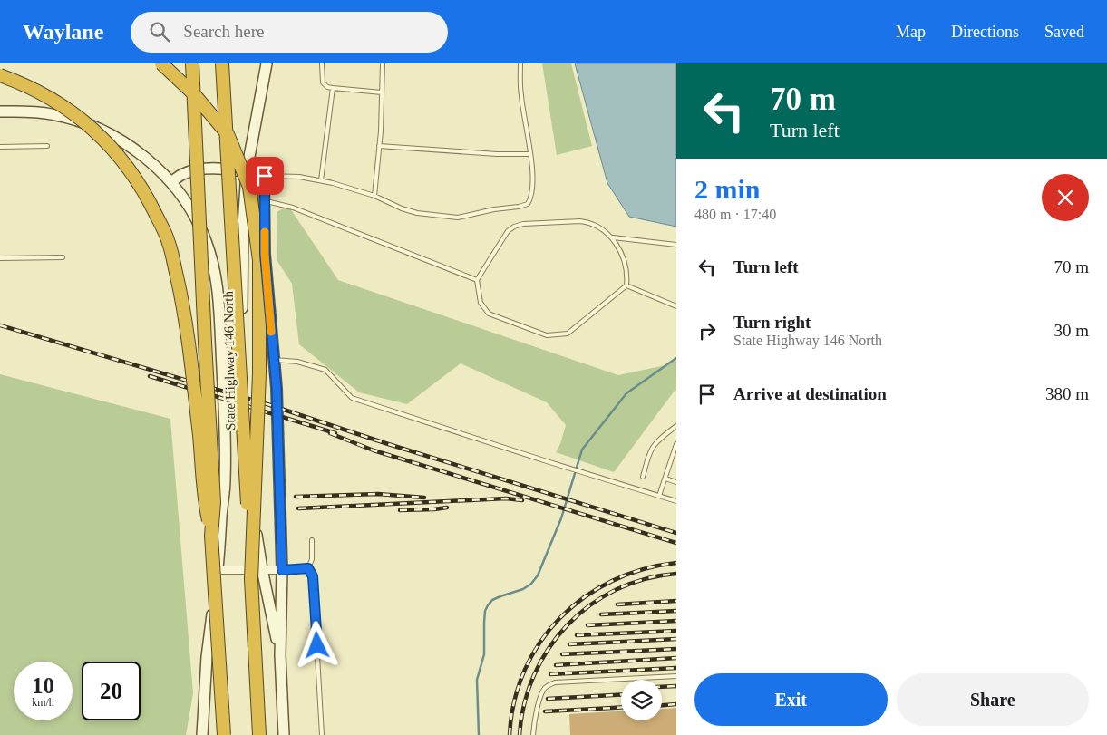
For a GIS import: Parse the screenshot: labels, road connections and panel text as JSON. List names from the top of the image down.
{
  "streets": {
    "main road": ["State Highway 146 North"]
  },
  "page": {
    "header": "Waylane",
    "search": "Search here",
    "nav": ["Map", "Directions", "Saved"],
    "turn": ["70 m", "Turn left"],
    "heading": ["2 min", "480 m · 17:40"],
    "list": [
      {
        "name": "Turn left",
        "value": "70 m"
      },
      {
        "name": "Turn right",
        "note": "State Highway 146 North",
        "value": "30 m"
      },
      {
        "name": "Arrive at destination",
        "value": "380 m"
      }
    ],
    "speed": "10 km/h",
    "limit": "20",
    "buttons": ["Exit", "Share"]
  }
}
